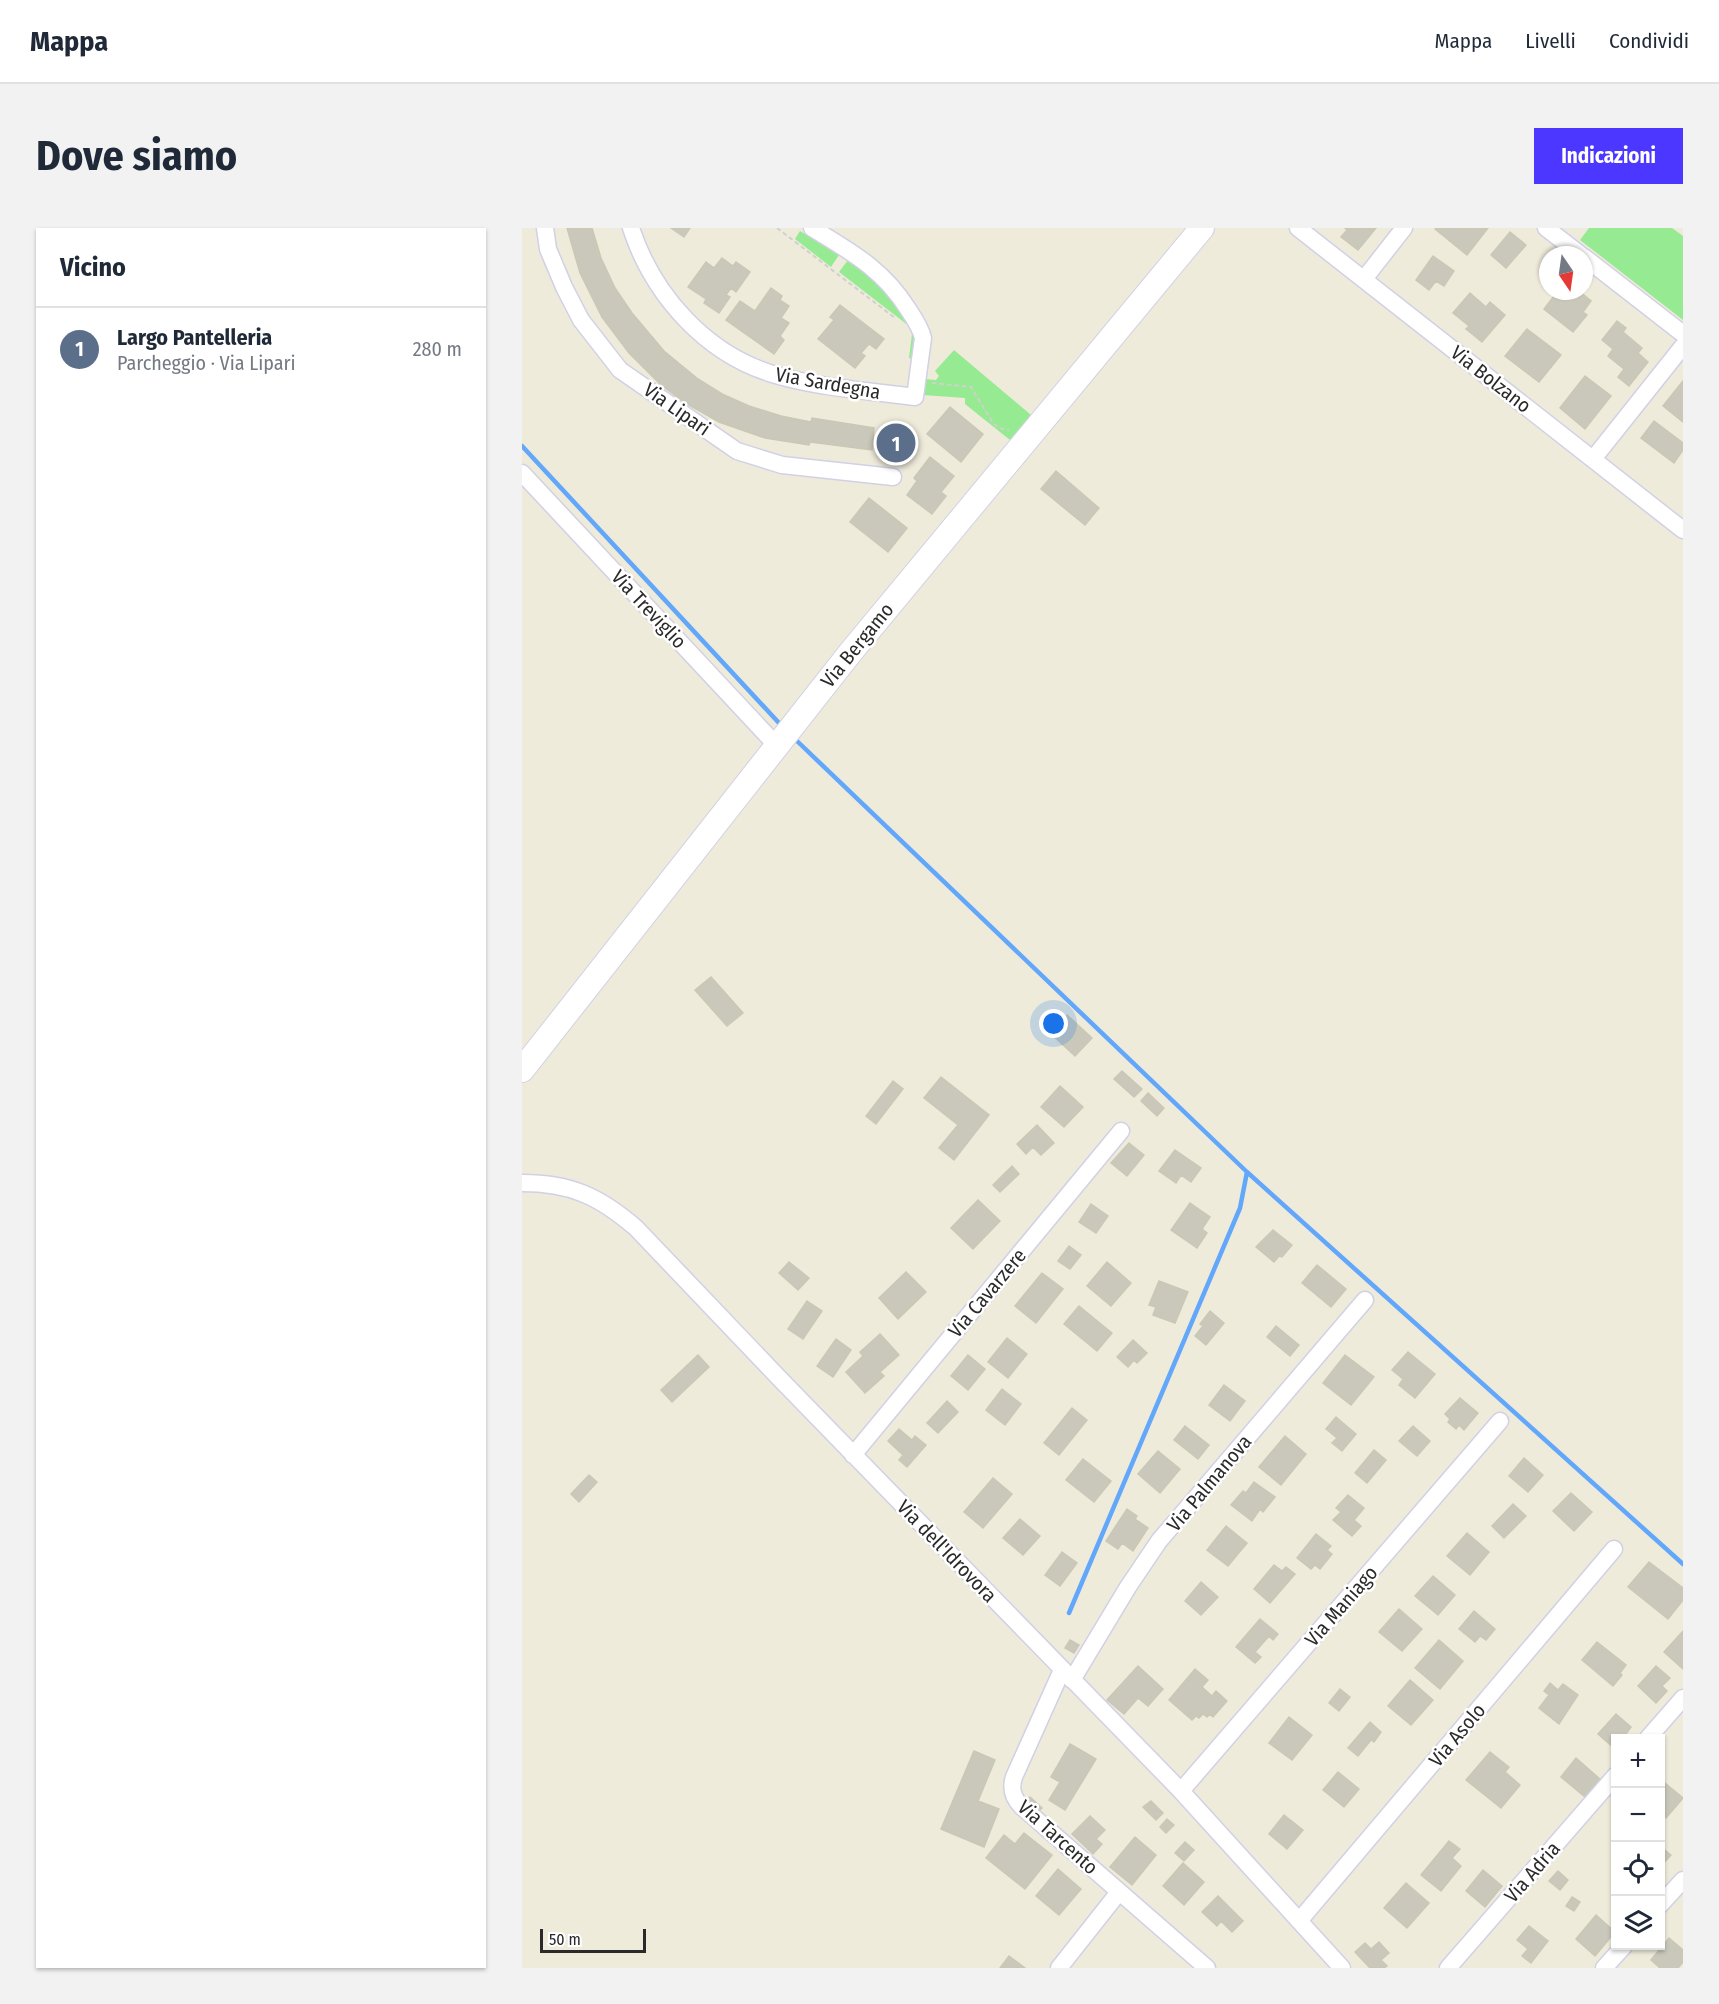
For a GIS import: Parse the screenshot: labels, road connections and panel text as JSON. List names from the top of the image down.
{
  "streets": {
    "street": [
      "Via Bolzano",
      "Via Sardegna",
      "Via Lipari",
      "Via Treviglio",
      "Via Bergamo",
      "Via Cavarzere",
      "Via Palmanova",
      "Via dell'Idrovora",
      "Via Maniago",
      "Via Asolo",
      "Via Tarcento",
      "Via Adria"
    ]
  },
  "crossings": [
    ["Via Treviglio", "Via Bergamo"],
    ["Via Cavarzere", "Via dell'Idrovora"],
    ["Via Palmanova", "Via dell'Idrovora"],
    ["Via Palmanova", "Via Tarcento"],
    ["Via dell'Idrovora", "Via Maniago"],
    ["Via dell'Idrovora", "Via Asolo"],
    ["Via dell'Idrovora", "Via Tarcento"]
  ],
  "scale_bar": "50 m",
  "north": "bottom",
  "page": {
    "header": "Mappa",
    "nav": ["Mappa", "Livelli", "Condividi"],
    "buttons": "Indicazioni",
    "title": "Dove siamo",
    "heading": "Vicino",
    "list": [
      {
        "mark": "1",
        "name": "Largo Pantelleria",
        "note": "Parcheggio · Via Lipari",
        "value": "280 m"
      }
    ],
    "pins": "1",
    "map_buttons": ["+", "−"],
    "scale": "50 m"
  }
}
